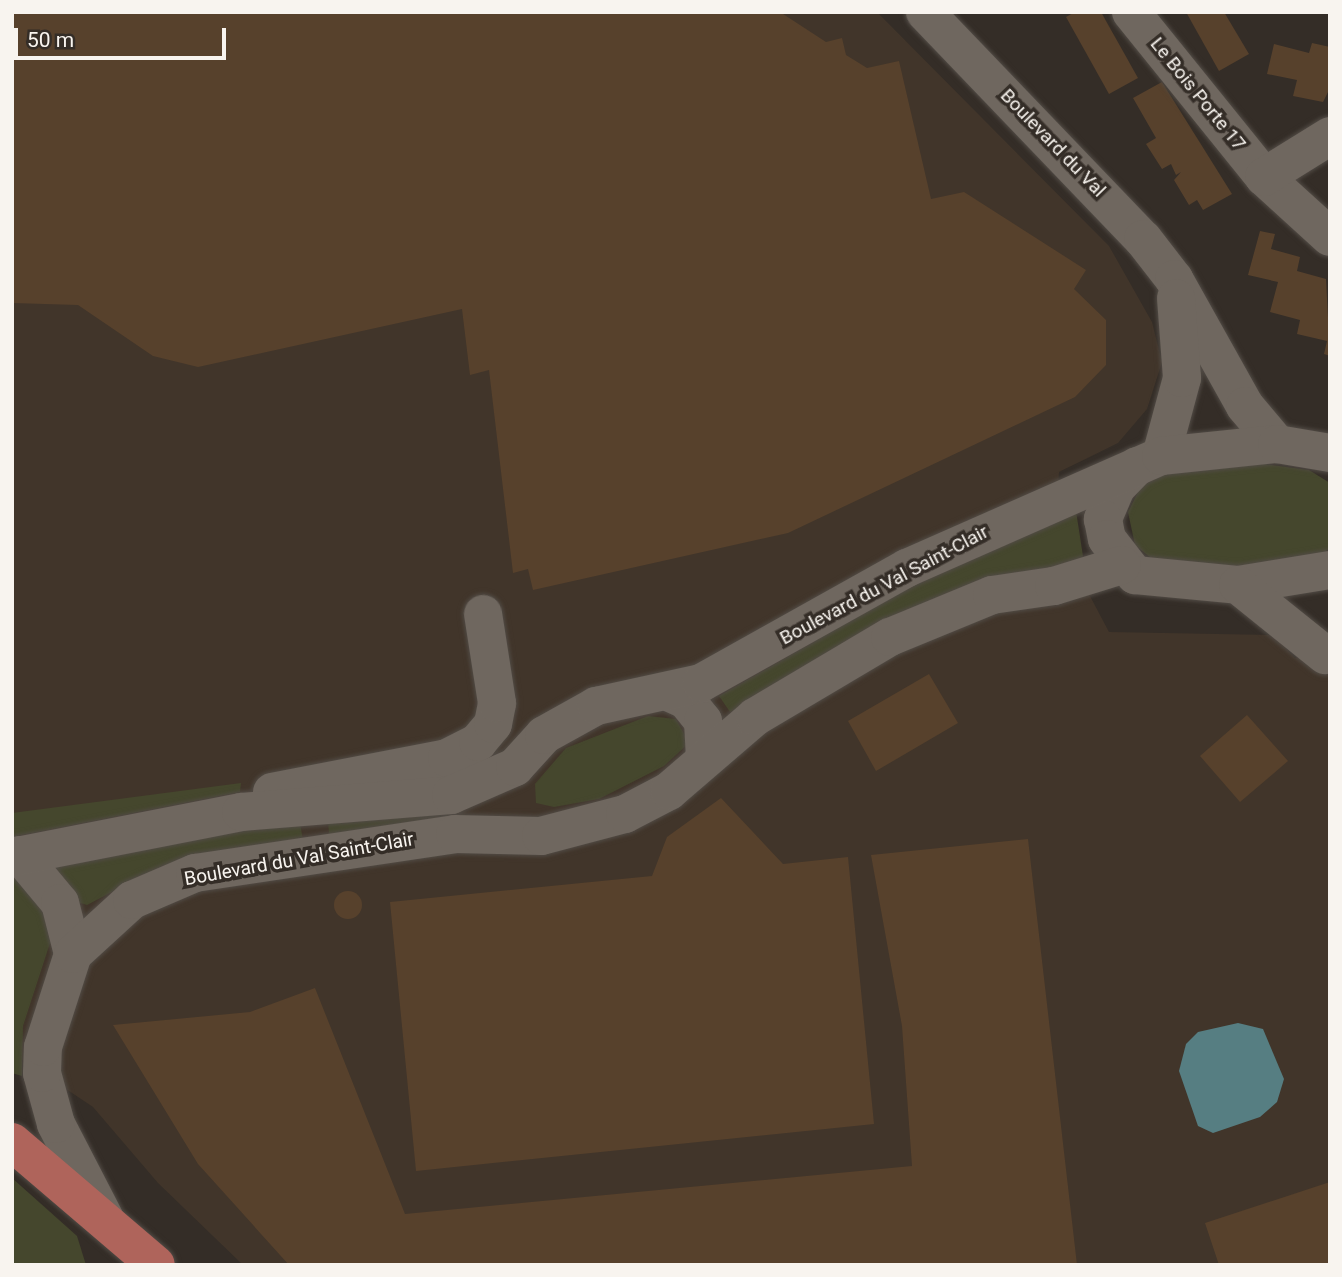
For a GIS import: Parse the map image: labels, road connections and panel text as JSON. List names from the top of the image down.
{
  "streets": {
    "street": ["Le Bois Porte 17", "Boulevard du Val", "Boulevard du Val Saint-Clair"]
  },
  "crossings": [
    ["Boulevard du Val", "Boulevard du Val Saint-Clair"]
  ],
  "scale_bar": "50 m"
}
